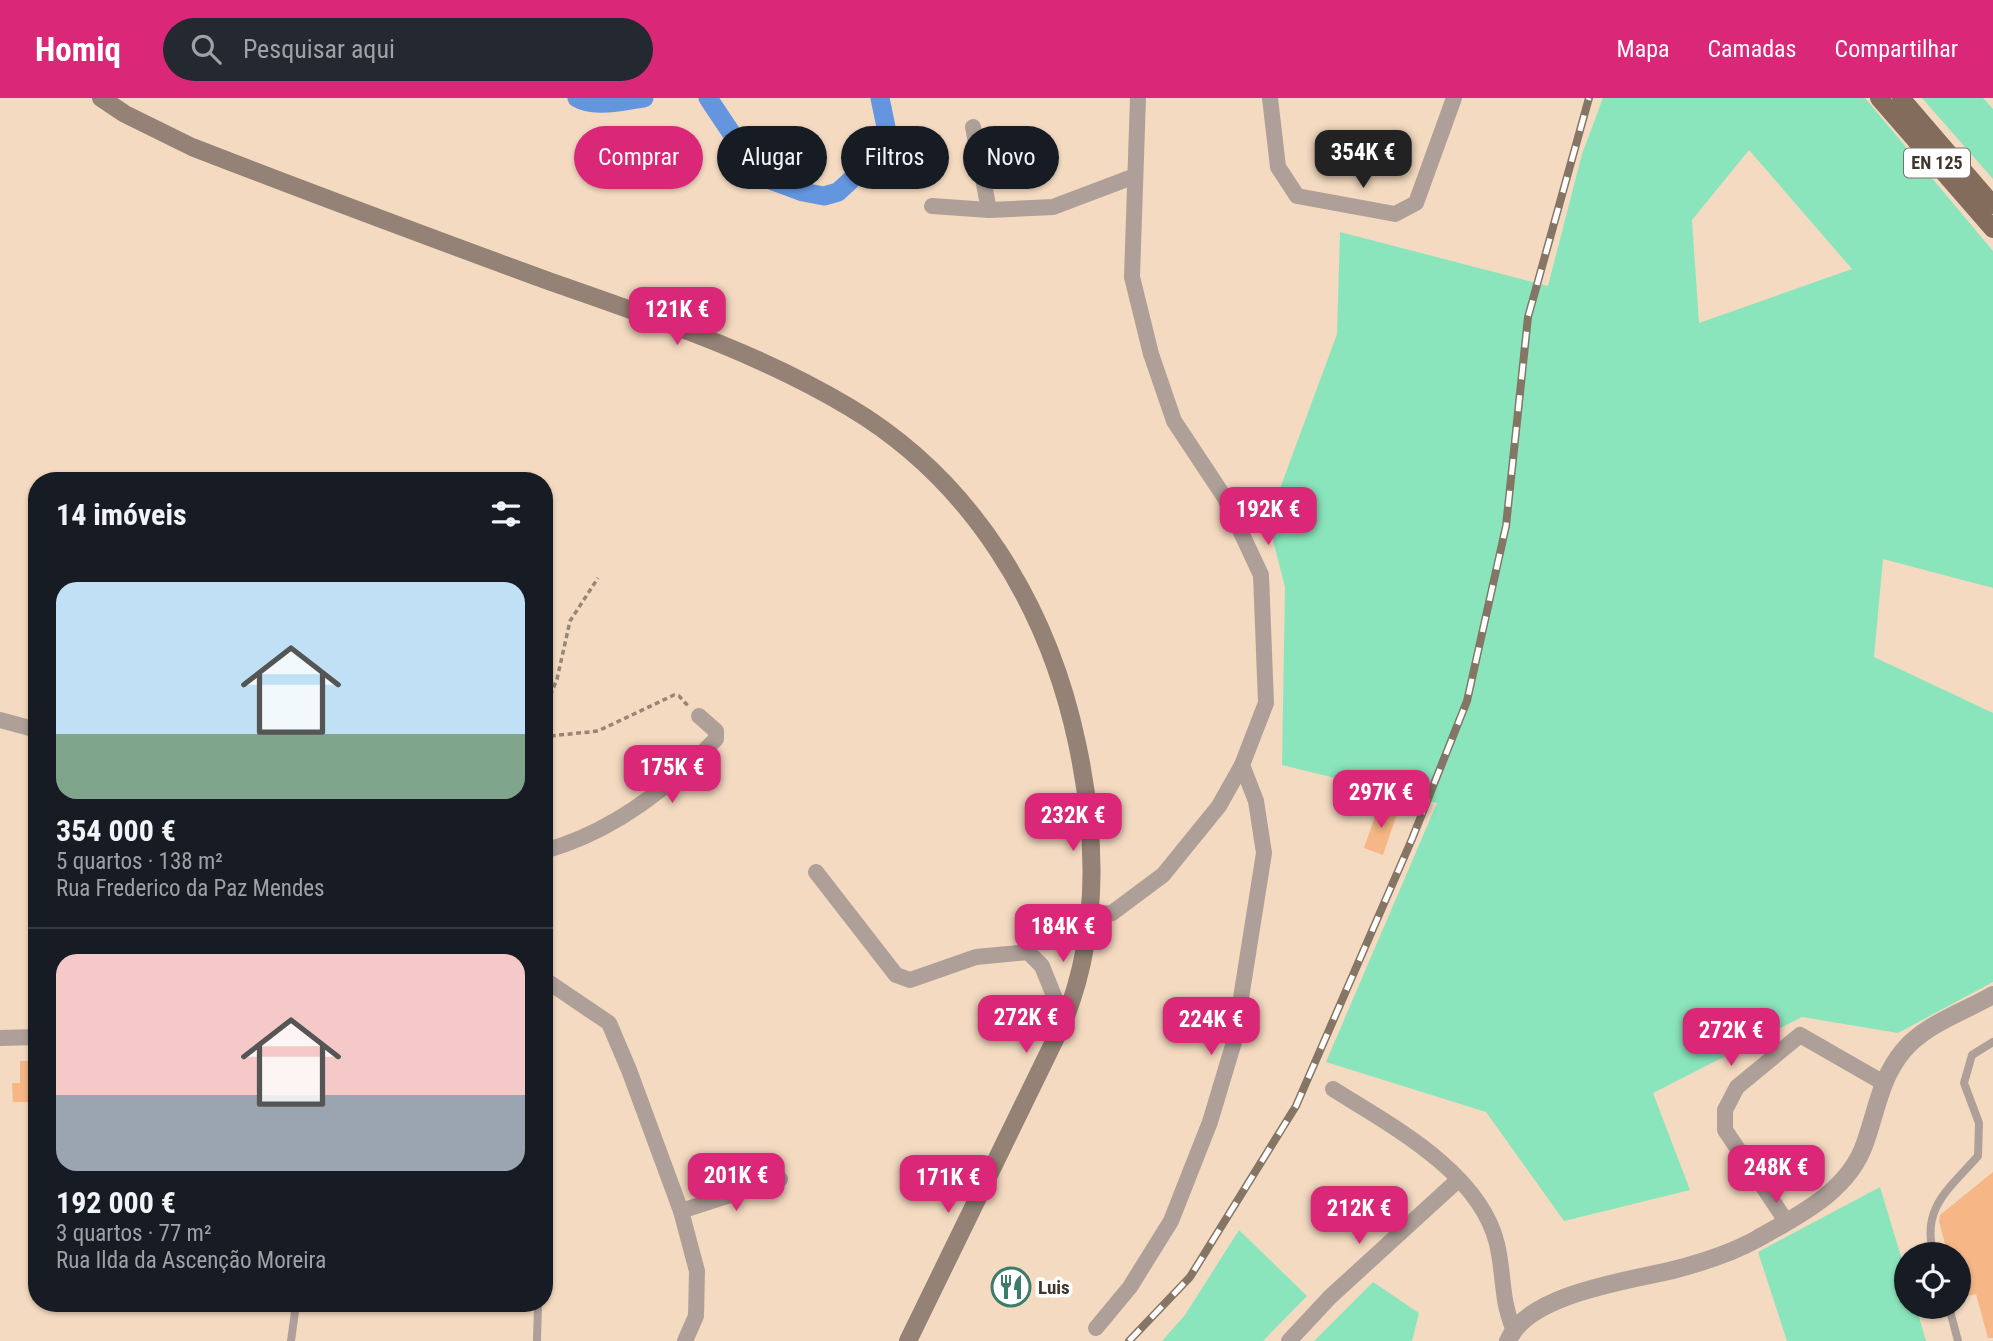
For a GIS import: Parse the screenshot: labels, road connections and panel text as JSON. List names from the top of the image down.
{
  "streets": {
    "main road": ["EN 125"]
  },
  "places": {
    "restaurant": ["Luis"]
  },
  "page": {
    "header": "Homiq",
    "search": "Pesquisar aqui",
    "nav": ["Mapa", "Camadas", "Compartilhar"],
    "chip": [
      "Comprar",
      "Alugar",
      "Filtros",
      "Novo"
    ],
    "price": [
      "354K €",
      "121K €",
      "192K €",
      "175K €",
      "297K €",
      "232K €",
      "184K €",
      "272K €",
      "224K €",
      "272K €",
      "248K €",
      "201K €",
      "171K €",
      "212K €"
    ],
    "heading": "14 imóveis",
    "list": [
      {
        "name": "354 000 €",
        "note": "5 quartos · 138 m² · Rua Frederico da Paz Mendes"
      },
      {
        "name": "192 000 €",
        "note": "3 quartos · 77 m² · Rua Ilda da Ascenção Moreira"
      }
    ]
  }
}
